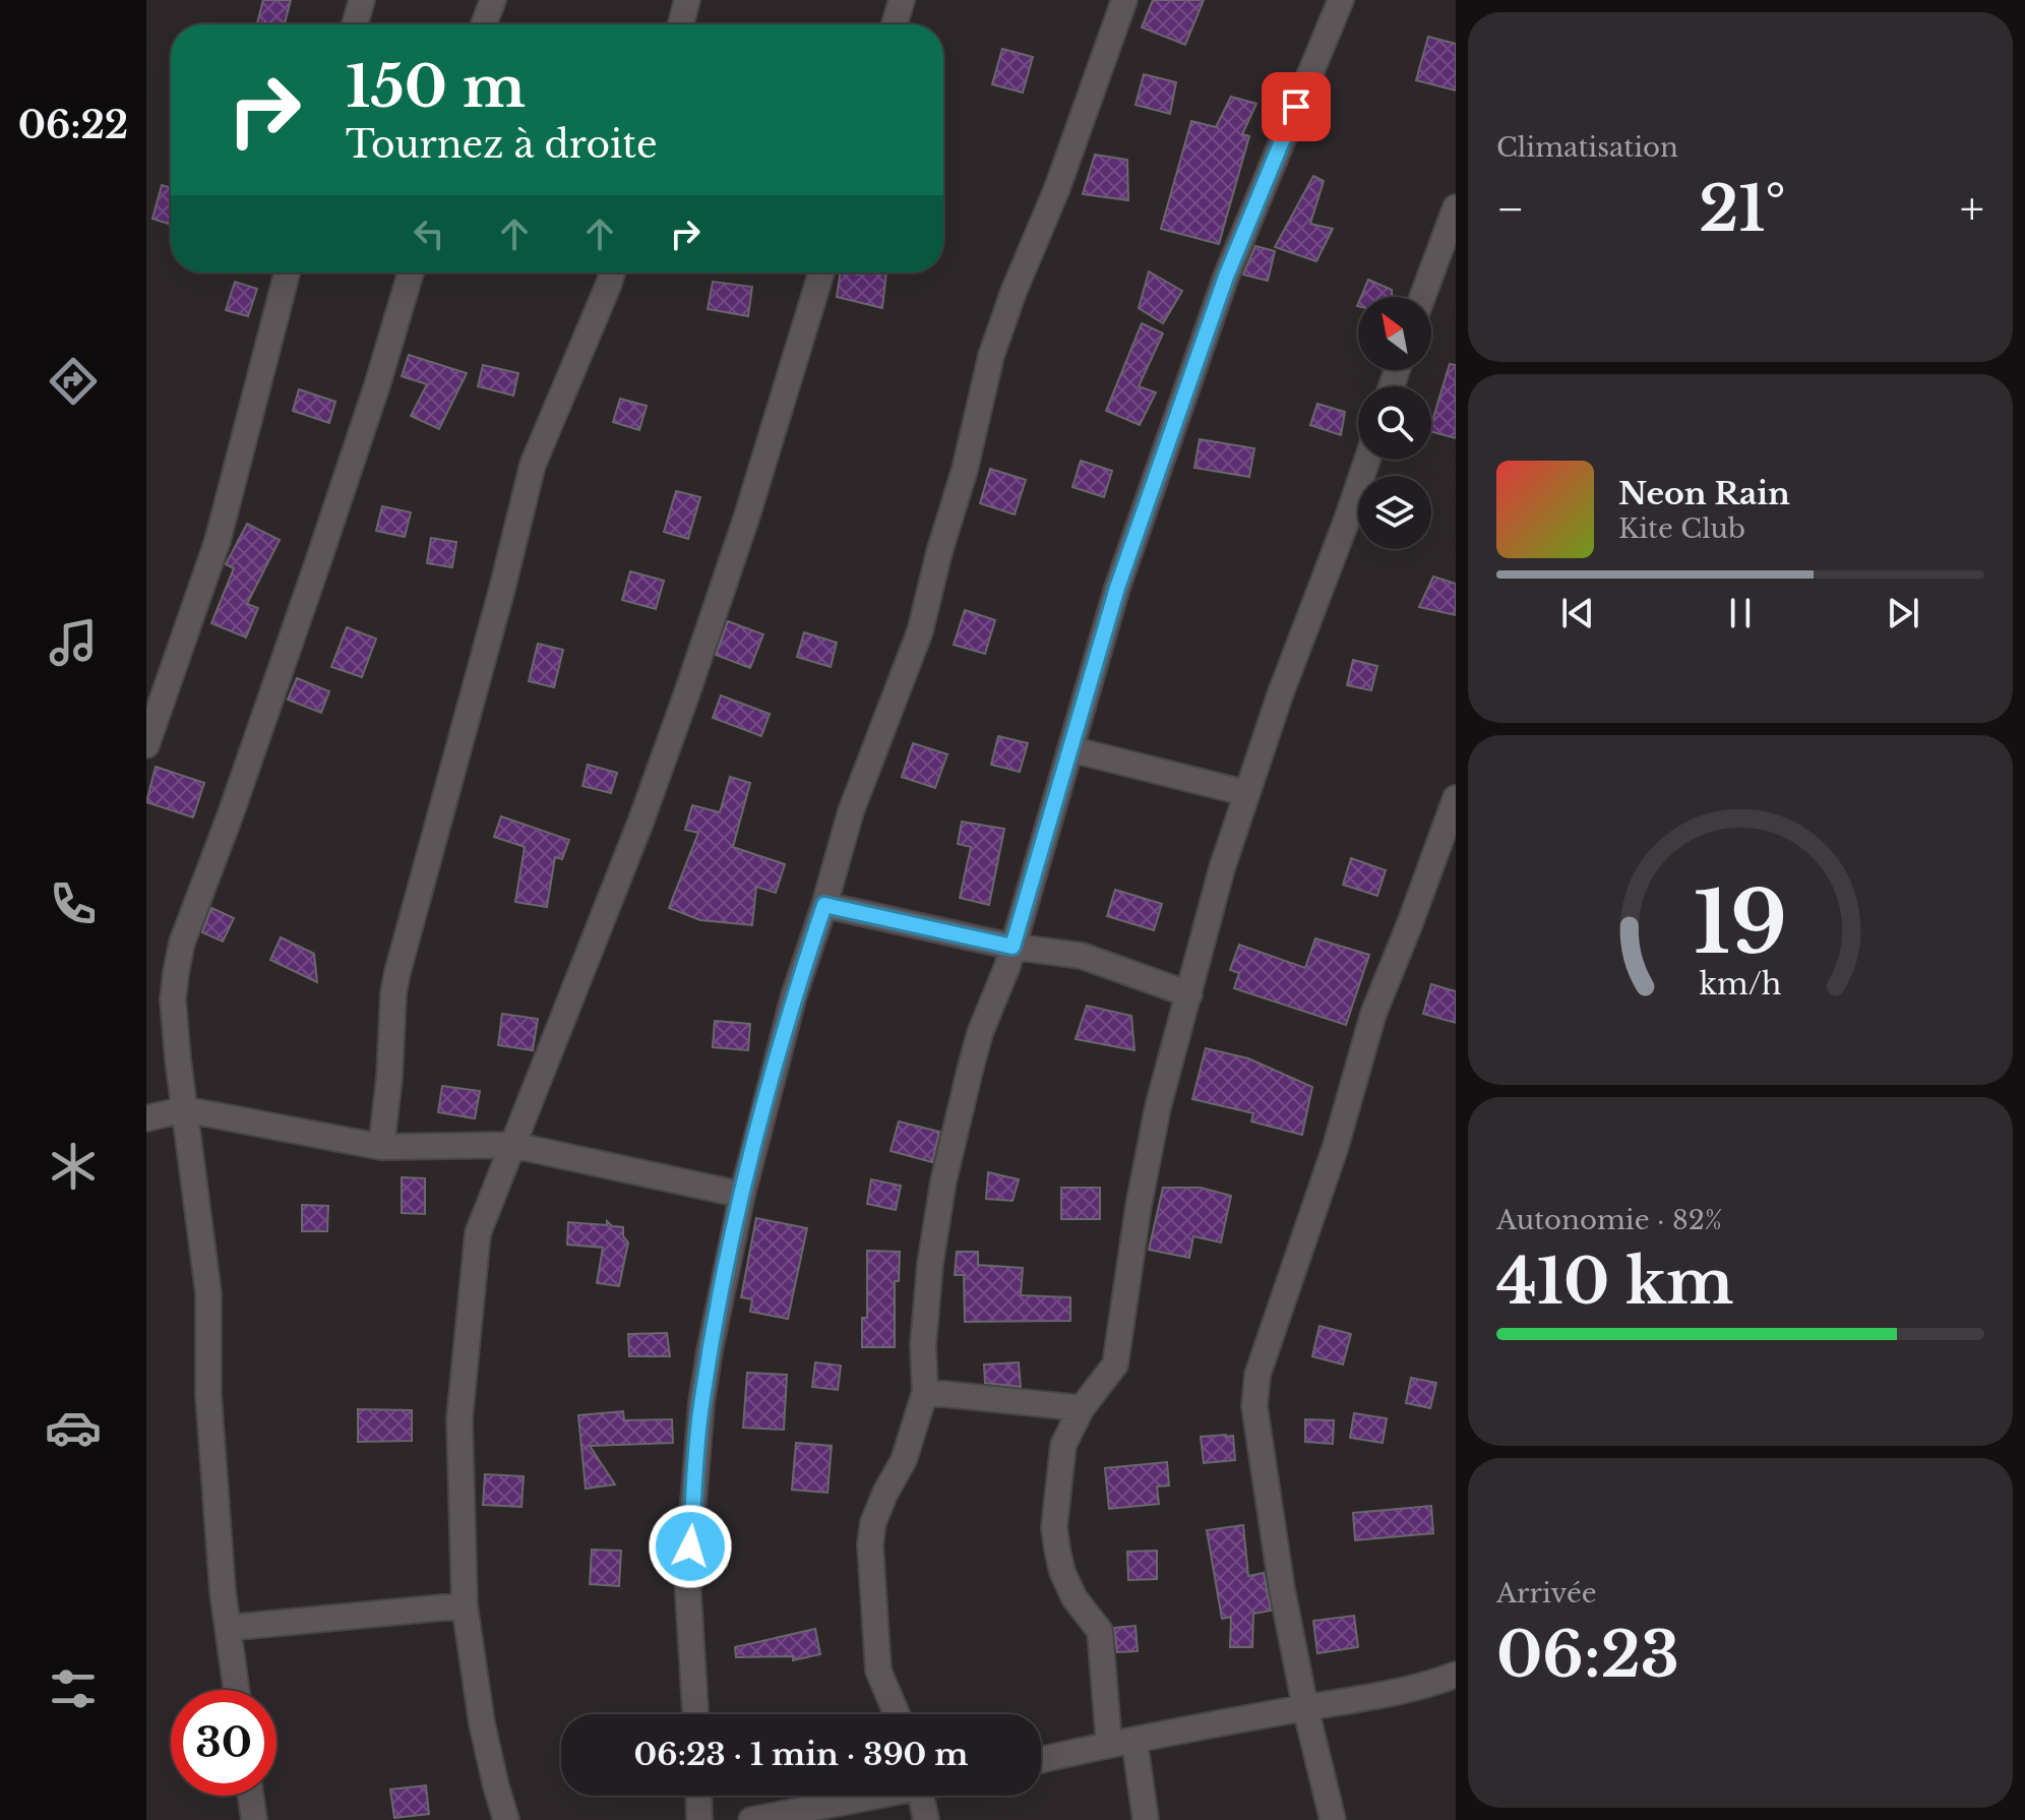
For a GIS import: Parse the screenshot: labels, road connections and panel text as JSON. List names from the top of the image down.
{
  "north": "top left",
  "page": {
    "tabs": "06:22",
    "tile": [
      "Climatisation",
      ["Autonomie · 82%", "410 km"],
      ["Arrivée", "06:23"]
    ],
    "turn": ["150 m", "Tournez à droite"],
    "heat": ["−", "21°", "+"],
    "song": ["Neon Rain", "Kite Club"],
    "limit": "30",
    "trip": "06:23 · 1 min · 390 m",
    "gauge": ["19", "km/h"]
  }
}
